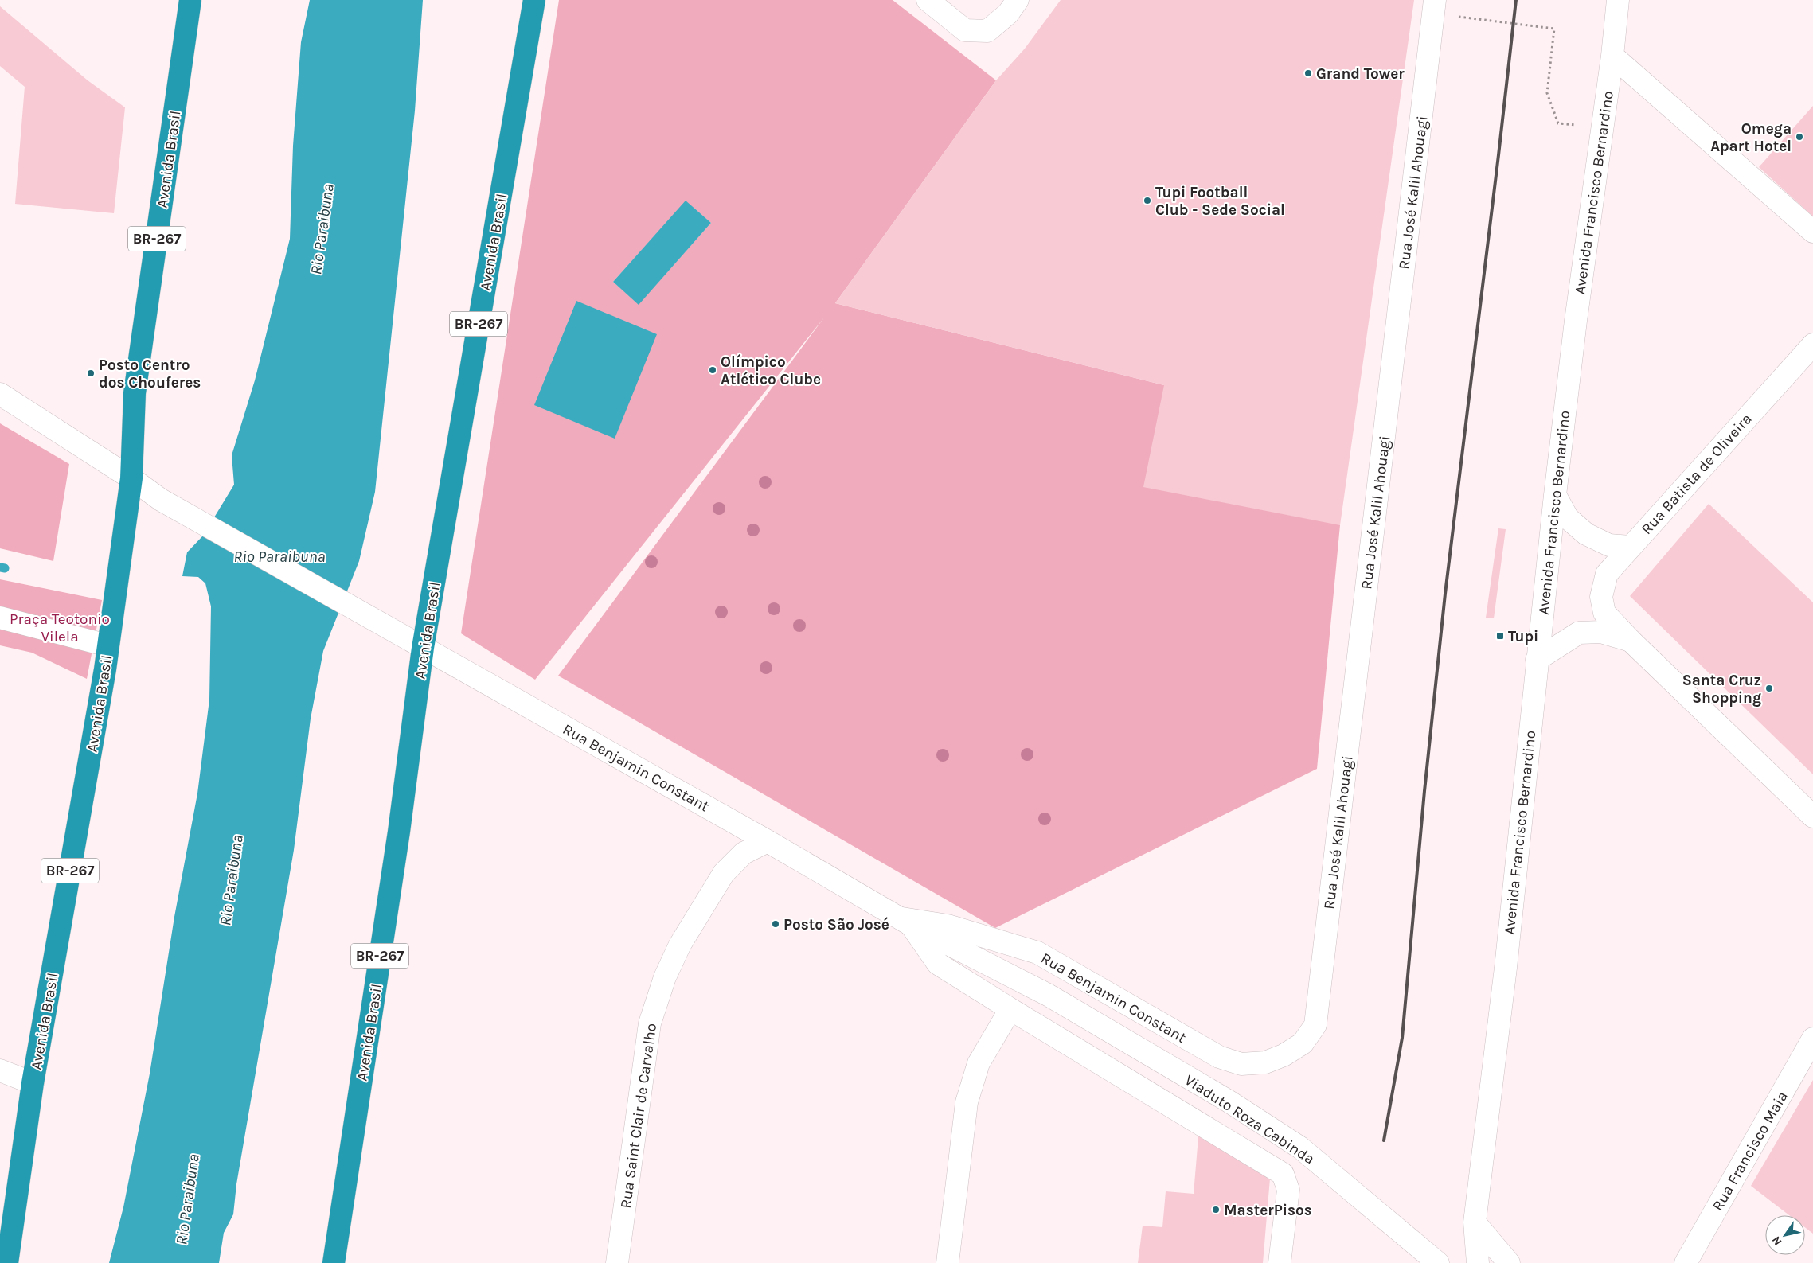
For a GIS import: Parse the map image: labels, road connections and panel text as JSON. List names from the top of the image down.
{
  "streets": {
    "highway": ["Avenida Brasil", "BR-267"],
    "street": [
      "Rua José Kalil Ahouagi",
      "Avenida Francisco Bernardino",
      "Rua Batista de Oliveira",
      "Rua Benjamin Constant",
      "Rua Saint Clair de Carvalho",
      "Viaduto Roza Cabinda",
      "Rua Francisco Maia"
    ]
  },
  "crossings": [
    ["Avenida Brasil", "Rua Benjamin Constant"],
    ["Rua José Kalil Ahouagi", "Rua Benjamin Constant"],
    ["Rua Benjamin Constant", "Rua Saint Clair de Carvalho"],
    ["Rua Benjamin Constant", "Viaduto Roza Cabinda"]
  ],
  "water": ["Rio Paraibuna"],
  "parks": ["Praça Teotonio Vilela"],
  "places": {
    "other": [
      "Grand Tower",
      "Omega Apart Hotel",
      "Tupi Football Club - Sede Social",
      "Olímpico Atlético Clube",
      "Posto Centro dos Chouferes",
      "Santa Cruz Shopping",
      "Posto São José",
      "MasterPisos"
    ],
    "transit": ["Tupi"]
  },
  "north": "bottom left"
}
